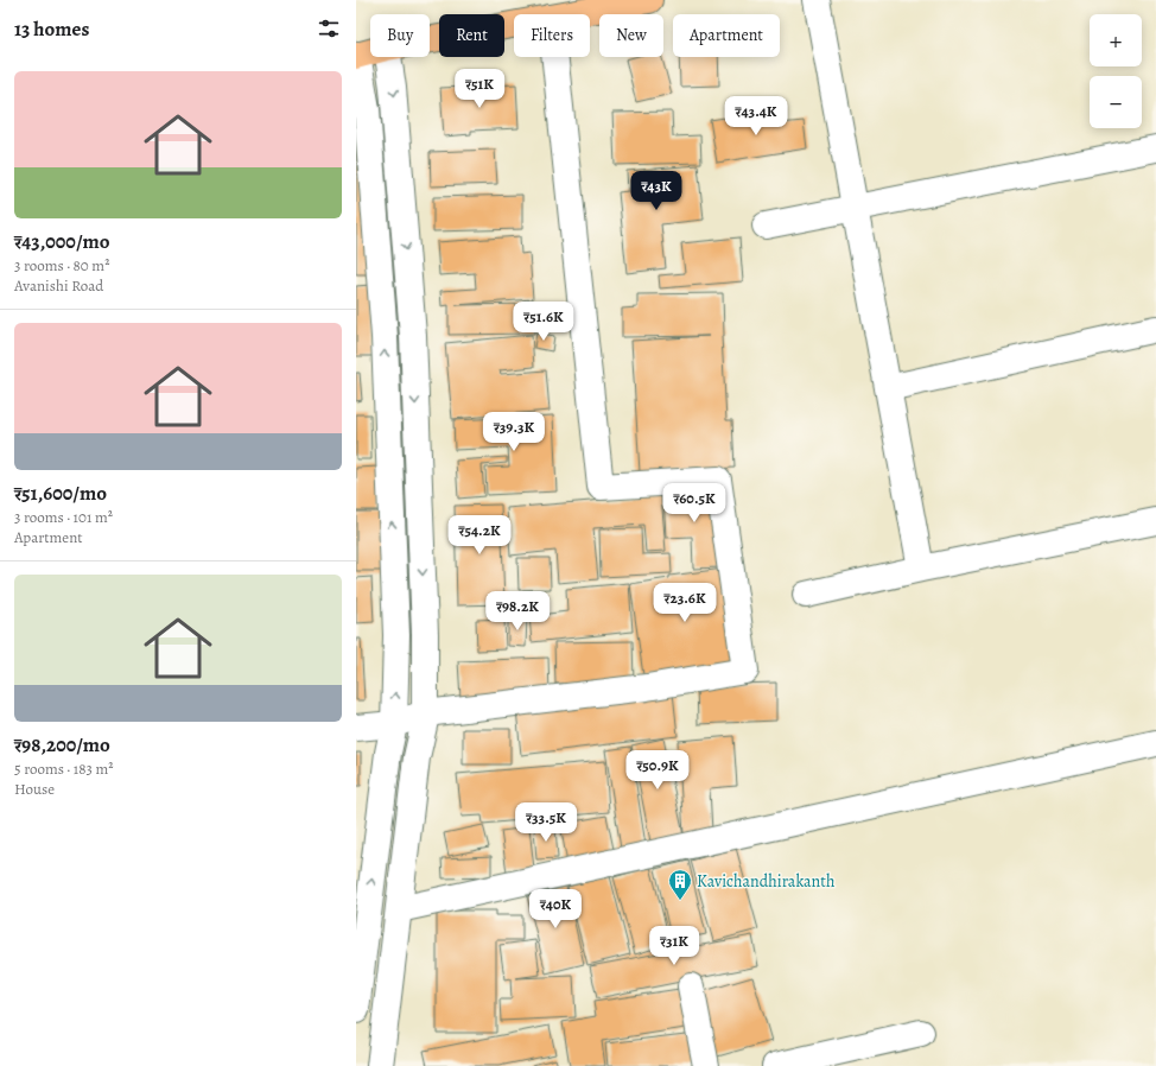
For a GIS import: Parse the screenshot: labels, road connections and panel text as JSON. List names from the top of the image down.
{
  "places": {
    "building": ["Kavichandhirakanth"]
  },
  "page": {
    "heading": "13 homes",
    "map_buttons": ["+", "−"],
    "chip": [
      "Buy",
      "Rent",
      "Filters",
      "New",
      "Apartment"
    ],
    "list": [
      {
        "name": "₹43,000/mo",
        "note": "3 rooms · 80 m² · Avanishi Road"
      },
      {
        "name": "₹51,600/mo",
        "note": "3 rooms · 101 m² · Apartment"
      },
      {
        "name": "₹98,200/mo",
        "note": "5 rooms · 183 m² · House"
      }
    ],
    "price": [
      "₹51K",
      "₹43.4K",
      "₹43K",
      "₹51.6K",
      "₹39.3K",
      "₹60.5K",
      "₹54.2K",
      "₹23.6K",
      "₹98.2K",
      "₹50.9K",
      "₹33.5K",
      "₹40K",
      "₹31K"
    ]
  }
}
